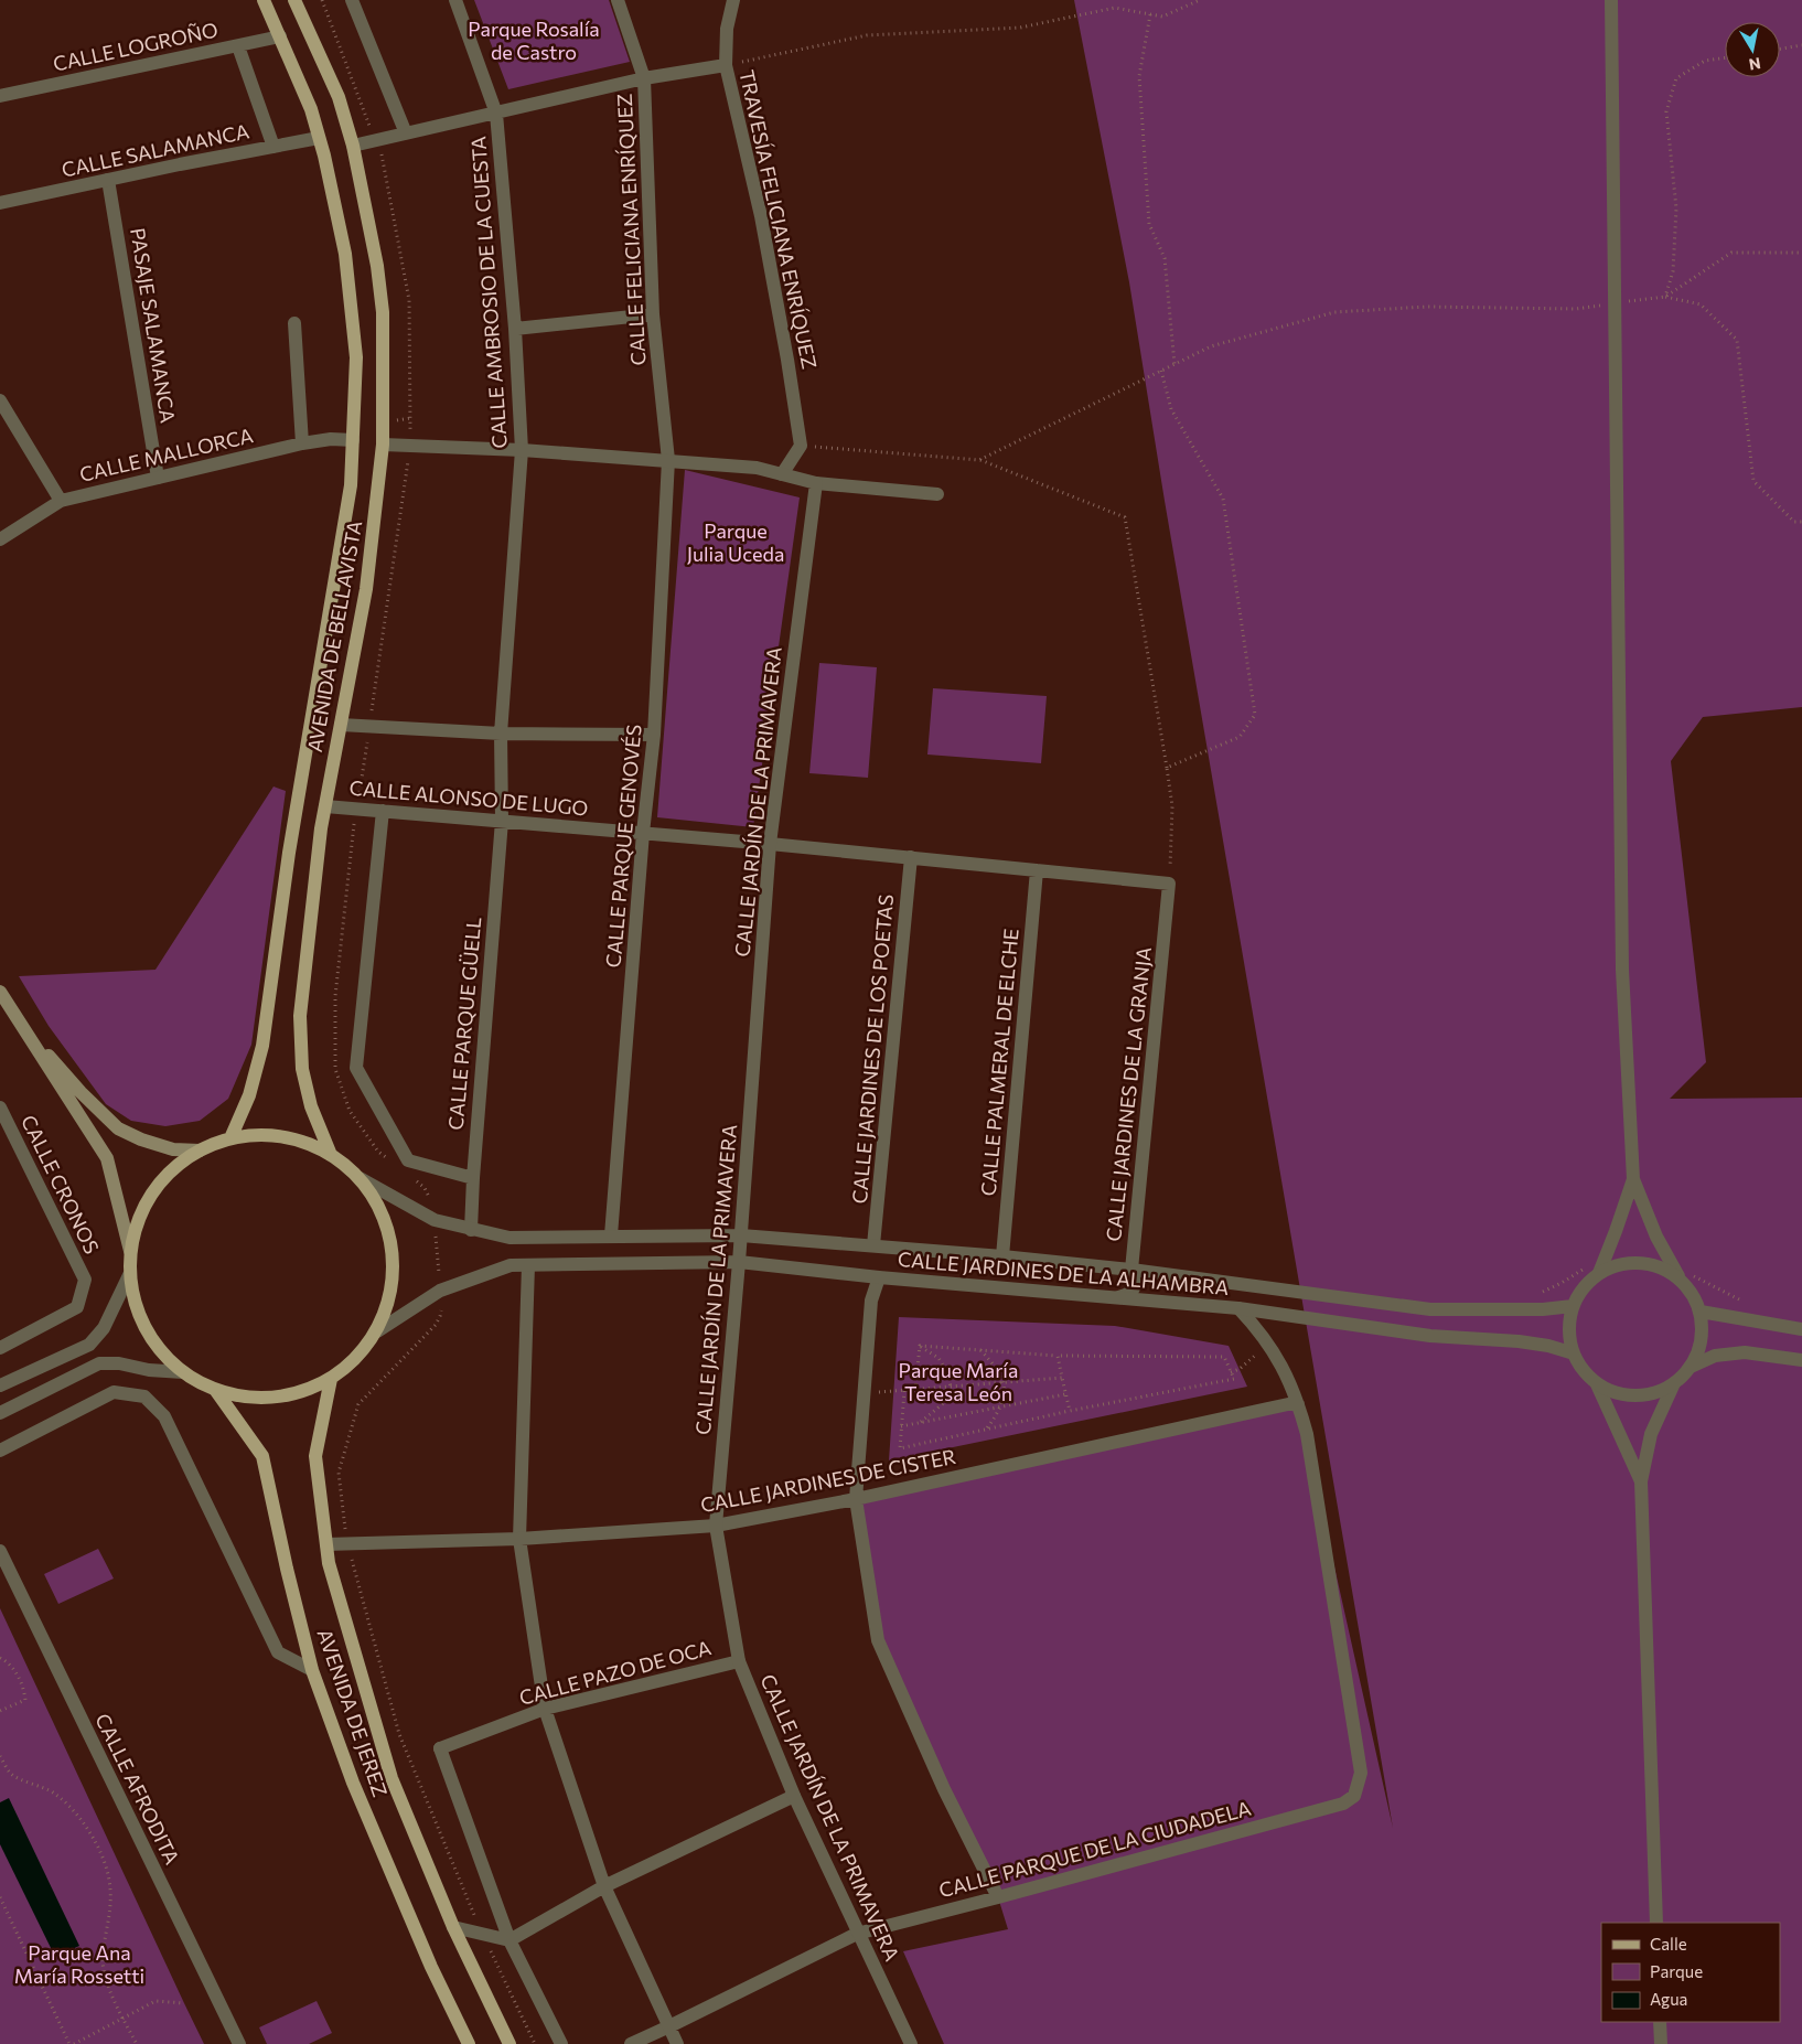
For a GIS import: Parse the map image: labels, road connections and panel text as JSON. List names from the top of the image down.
{
  "streets": {
    "main road": ["AVENIDA DE BELLAVISTA", "AVENIDA DE JEREZ"],
    "street": [
      "CALLE LOGROÑO",
      "CALLE SALAMANCA",
      "TRAVESÍA FELICIANA ENRÍQUEZ",
      "CALLE FELICIANA ENRÍQUEZ",
      "CALLE AMBROSIO DE LA CUESTA",
      "PASAJE SALAMANCA",
      "CALLE MALLORCA",
      "CALLE ALONSO DE LUGO",
      "CALLE JARDÍN DE LA PRIMAVERA",
      "CALLE PARQUE GENOVÉS",
      "CALLE PARQUE GÜELL",
      "CALLE JARDINES DE LOS POETAS",
      "CALLE PALMERAL DE ELCHE",
      "CALLE JARDINES DE LA GRANJA",
      "CALLE CRONOS",
      "CALLE JARDINES DE LA ALHAMBRA",
      "CALLE JARDINES DE CISTER",
      "CALLE PAZO DE OCA",
      "CALLE AFRODITA",
      "CALLE PARQUE DE LA CIUDADELA"
    ]
  },
  "crossings": [
    ["CALLE LOGROÑO", "AVENIDA DE BELLAVISTA"],
    ["CALLE SALAMANCA", "PASAJE SALAMANCA"],
    ["CALLE SALAMANCA", "AVENIDA DE BELLAVISTA"],
    ["CALLE FELICIANA ENRÍQUEZ", "CALLE PARQUE GENOVÉS"],
    ["CALLE AMBROSIO DE LA CUESTA", "CALLE ALONSO DE LUGO"],
    ["CALLE AMBROSIO DE LA CUESTA", "CALLE PARQUE GÜELL"],
    ["PASAJE SALAMANCA", "CALLE MALLORCA"],
    ["CALLE MALLORCA", "AVENIDA DE BELLAVISTA"],
    ["AVENIDA DE BELLAVISTA", "CALLE ALONSO DE LUGO"],
    ["CALLE ALONSO DE LUGO", "CALLE JARDÍN DE LA PRIMAVERA"],
    ["CALLE ALONSO DE LUGO", "CALLE PARQUE GENOVÉS"],
    ["CALLE ALONSO DE LUGO", "CALLE PARQUE GÜELL"],
    ["CALLE ALONSO DE LUGO", "CALLE JARDINES DE LOS POETAS"],
    ["CALLE ALONSO DE LUGO", "CALLE PALMERAL DE ELCHE"],
    ["CALLE ALONSO DE LUGO", "CALLE JARDINES DE LA GRANJA"],
    ["CALLE JARDÍN DE LA PRIMAVERA", "CALLE JARDINES DE LA ALHAMBRA"],
    ["CALLE JARDÍN DE LA PRIMAVERA", "CALLE JARDINES DE CISTER"],
    ["CALLE JARDÍN DE LA PRIMAVERA", "CALLE PAZO DE OCA"],
    ["CALLE JARDÍN DE LA PRIMAVERA", "CALLE PARQUE DE LA CIUDADELA"],
    ["CALLE PARQUE GENOVÉS", "CALLE JARDINES DE LA ALHAMBRA"],
    ["CALLE PARQUE GÜELL", "CALLE JARDINES DE LA ALHAMBRA"],
    ["CALLE JARDINES DE LOS POETAS", "CALLE JARDINES DE LA ALHAMBRA"],
    ["CALLE PALMERAL DE ELCHE", "CALLE JARDINES DE LA ALHAMBRA"],
    ["CALLE JARDINES DE LA GRANJA", "CALLE JARDINES DE LA ALHAMBRA"],
    ["CALLE JARDINES DE LA ALHAMBRA", "CALLE JARDINES DE CISTER"],
    ["CALLE JARDINES DE LA ALHAMBRA", "CALLE PARQUE DE LA CIUDADELA"],
    ["CALLE JARDINES DE CISTER", "AVENIDA DE JEREZ"]
  ],
  "parks": [
    "Parque Rosalía de Castro",
    "Parque Julia Uceda",
    "Parque María Teresa León",
    "Parque Ana María Rossetti"
  ],
  "legend": ["Calle", "Parque", "Agua"],
  "north": "bottom"
}
